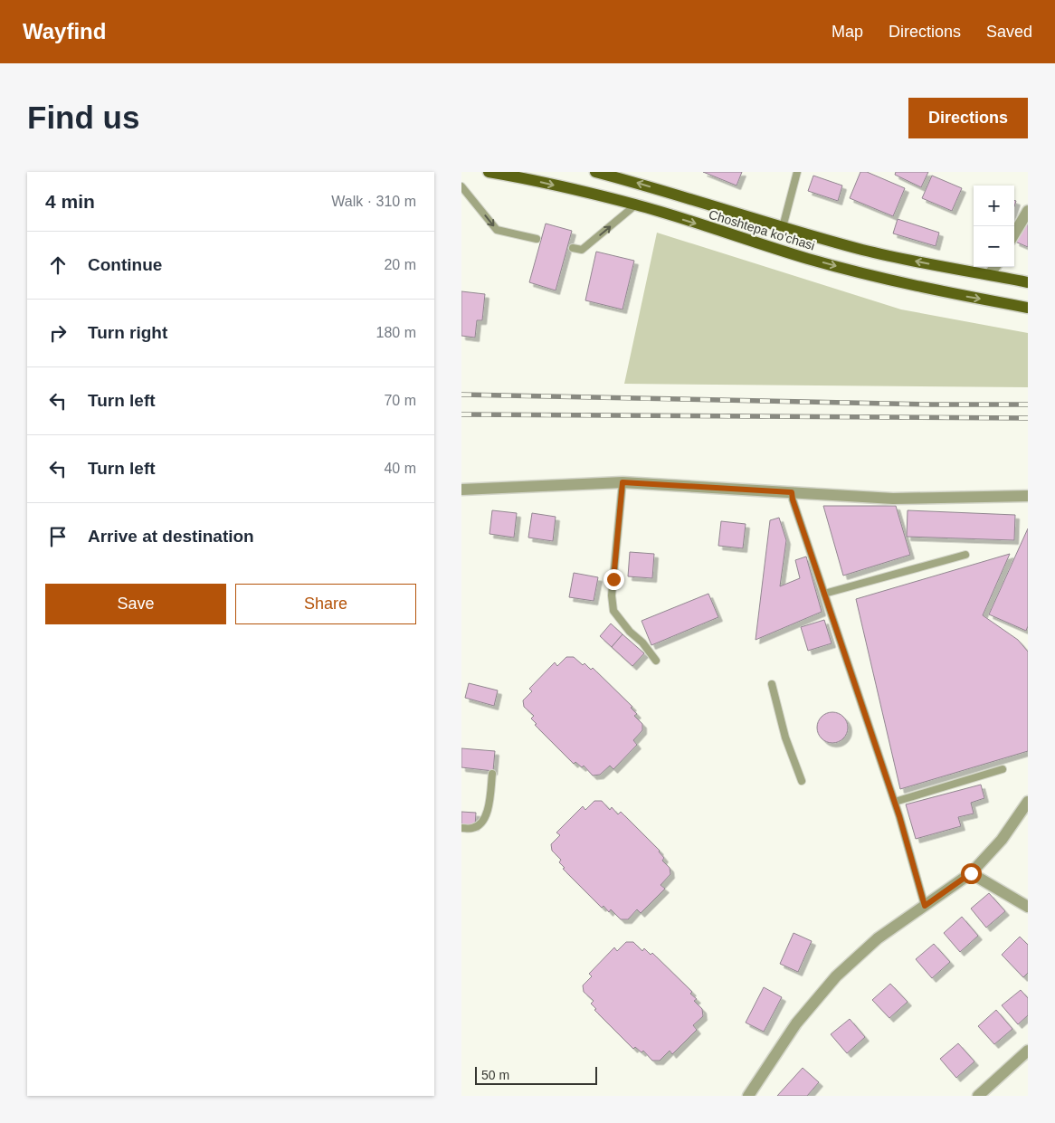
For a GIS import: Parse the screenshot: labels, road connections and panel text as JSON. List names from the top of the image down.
{
  "streets": {
    "main road": ["Choshtepa ko'chasi"]
  },
  "scale_bar": "50 m",
  "page": {
    "header": "Wayfind",
    "nav": ["Map", "Directions", "Saved"],
    "buttons": [
      "Directions",
      ["Save", "Share"]
    ],
    "title": "Find us",
    "heading": ["4 min", "Walk · 310 m"],
    "map_buttons": ["+", "−"],
    "list": [
      ["Continue", "20 m"],
      ["Turn right", "180 m"],
      ["Turn left", "70 m"],
      ["Turn left", "40 m"],
      "Arrive at destination"
    ],
    "scale": "50 m"
  }
}
